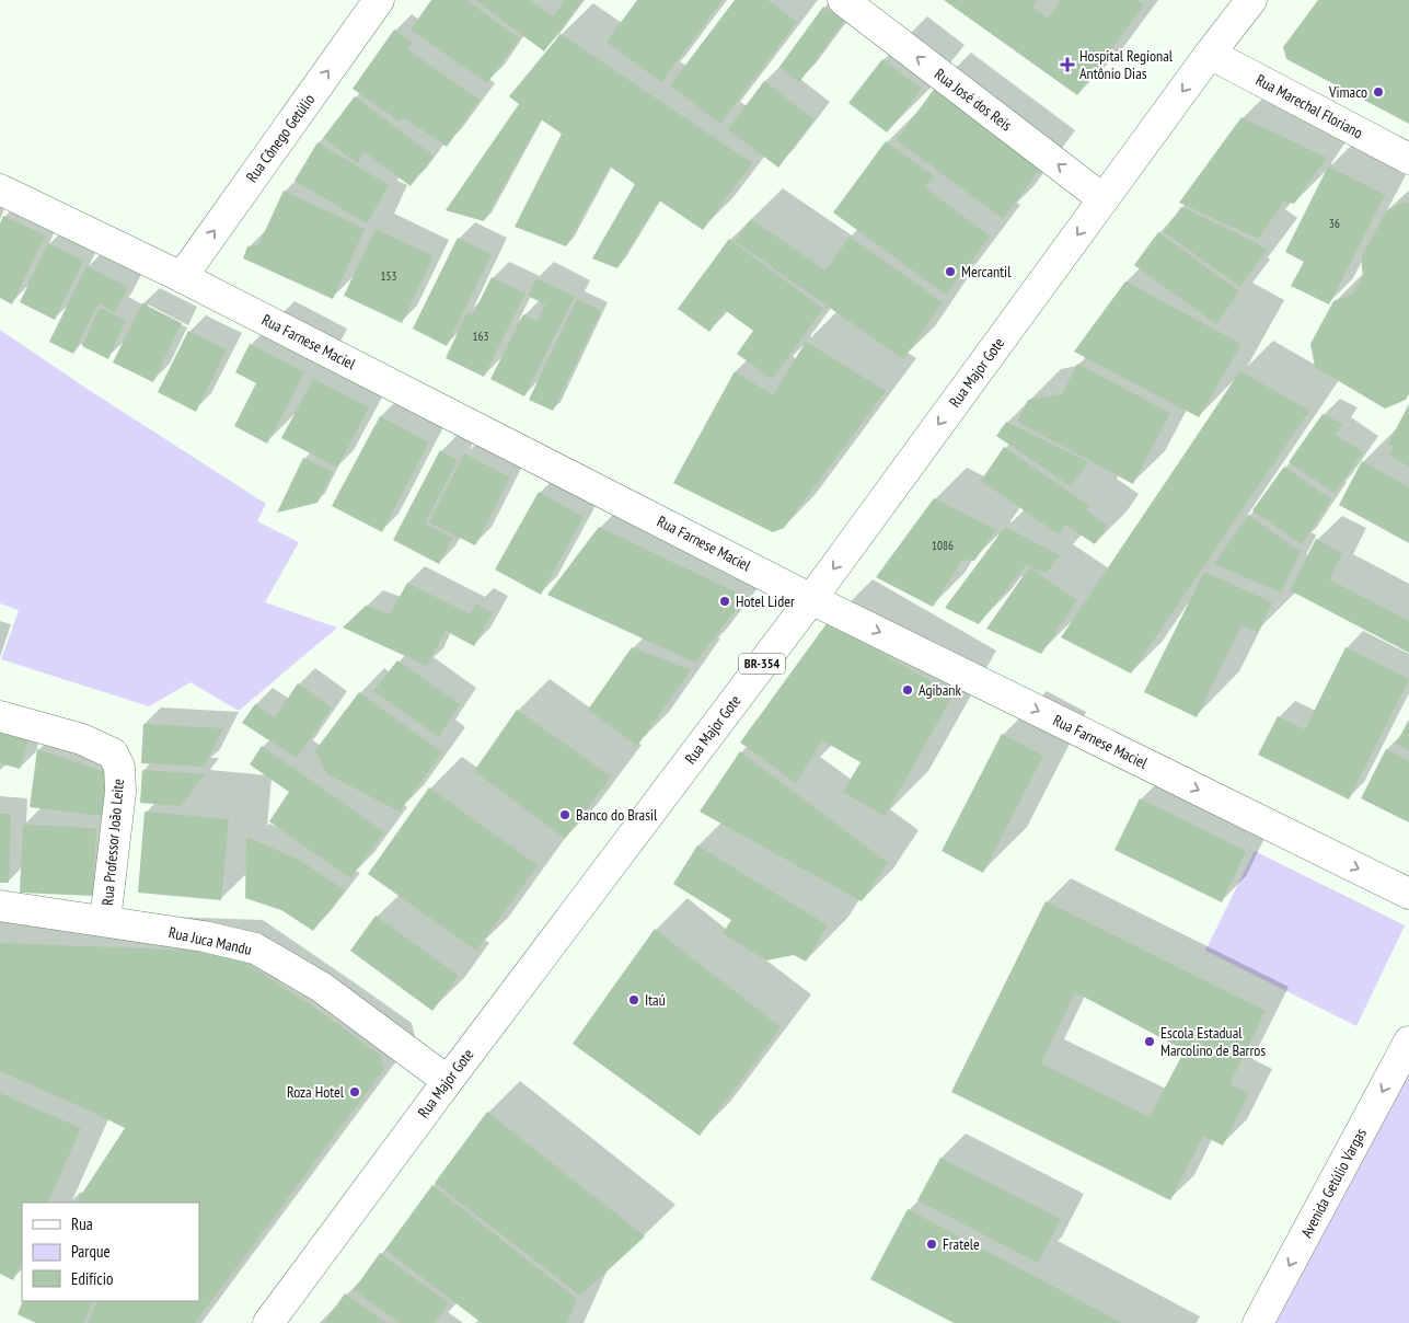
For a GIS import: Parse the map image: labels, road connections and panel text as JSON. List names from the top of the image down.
{
  "streets": {
    "street": [
      "Rua José dos Reis",
      "Rua Marechal Floriano",
      "Rua Cônego Getúlio",
      "Rua Farnese Maciel",
      "Rua Major Gote",
      "BR-354",
      "Rua Professor João Leite",
      "Rua Juca Mandu",
      "Avenida Getúlio Vargas"
    ]
  },
  "crossings": [
    ["Rua José dos Reis", "Rua Major Gote"],
    ["Rua Marechal Floriano", "Rua Major Gote"],
    ["Rua Cônego Getúlio", "Rua Farnese Maciel"],
    ["Rua Farnese Maciel", "Rua Major Gote"],
    ["Rua Major Gote", "Rua Juca Mandu"],
    ["Rua Professor João Leite", "Rua Juca Mandu"]
  ],
  "one_way": [
    "Rua José dos Reis",
    "Rua Cônego Getúlio",
    "Rua Farnese Maciel",
    "Rua Major Gote",
    "Avenida Getúlio Vargas"
  ],
  "places": {
    "health": ["Hospital Regional Antônio Dias"],
    "other": [
      "Vimaco",
      "Mercantil",
      "Hotel Lider",
      "Agibank",
      "Banco do Brasil",
      "Itaú",
      "Escola Estadual Marcolino de Barros",
      "Roza Hotel",
      "Fratele"
    ]
  },
  "house_numbers": [
    "36",
    "153",
    "163",
    "1086"
  ],
  "legend": ["Rua", "Parque", "Edifício"]
}
